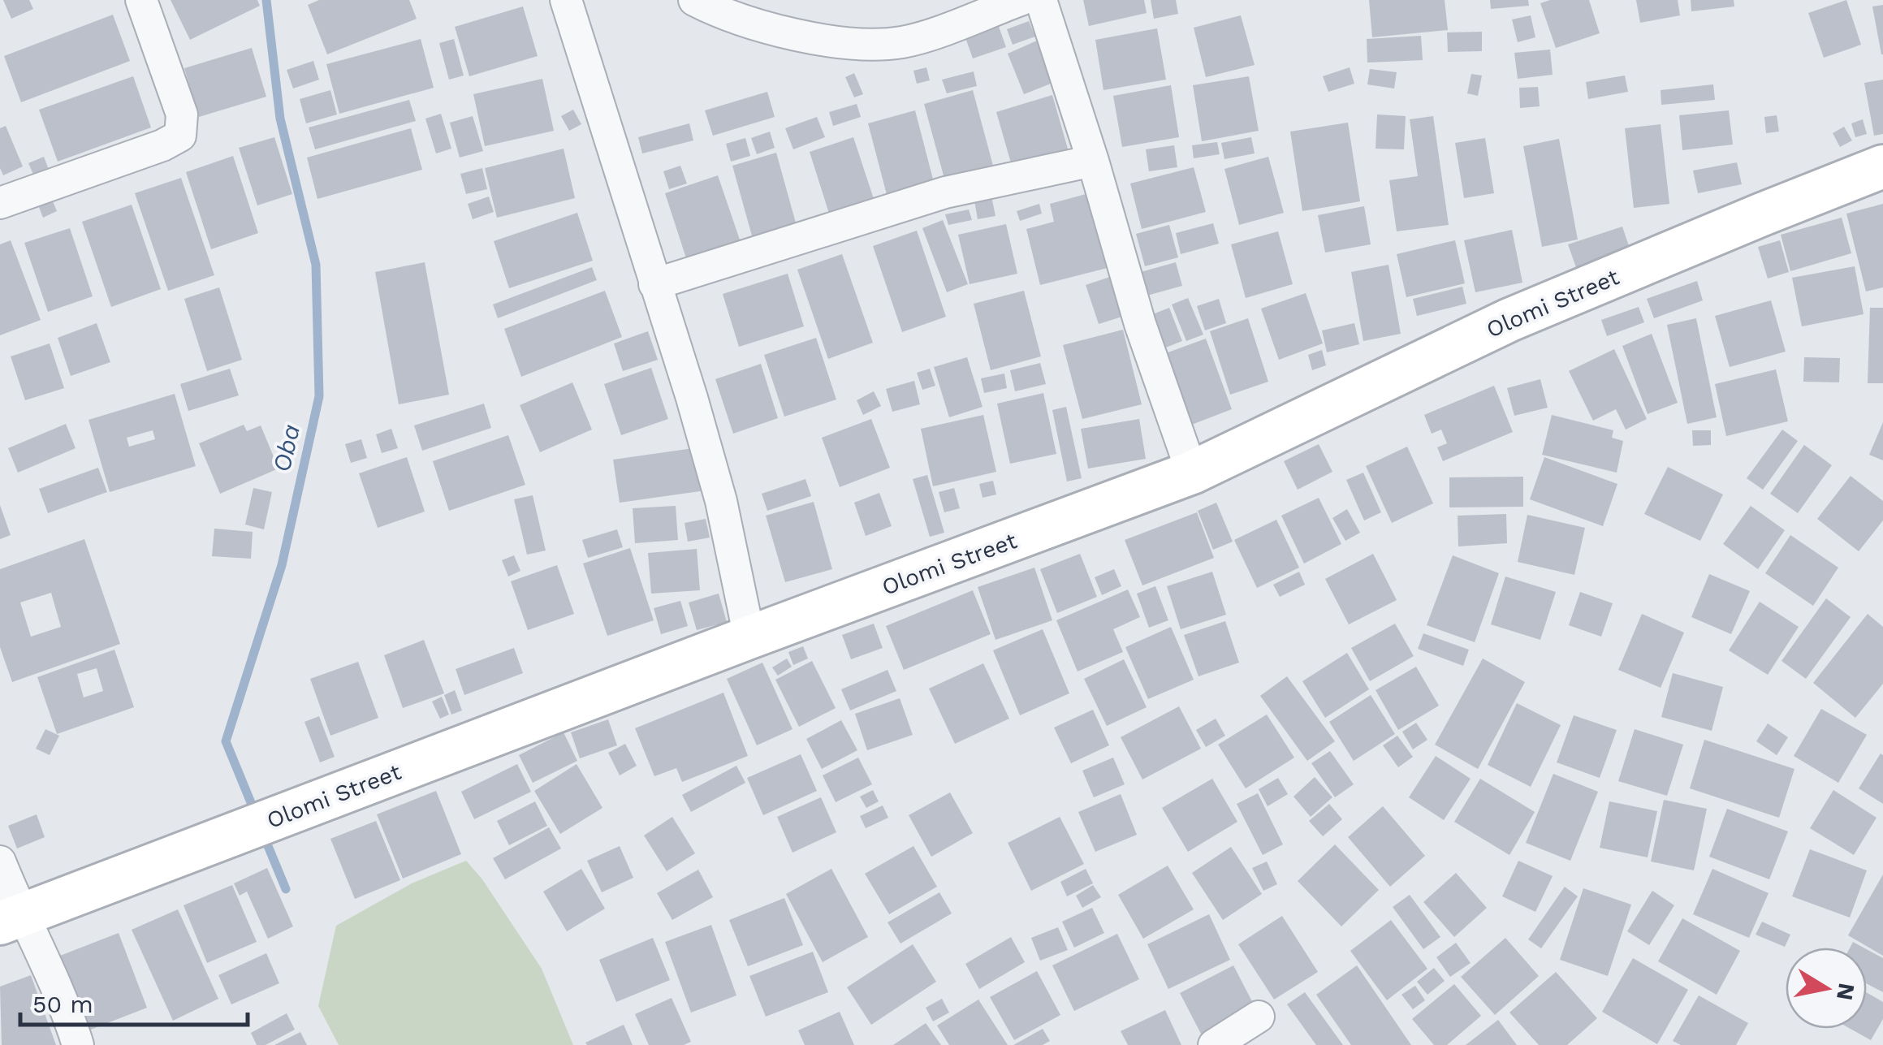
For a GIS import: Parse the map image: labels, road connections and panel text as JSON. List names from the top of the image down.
{
  "streets": {
    "main road": ["Olomi Street"]
  },
  "water": ["Oba"],
  "scale_bar": "50 m",
  "north": "right"
}
